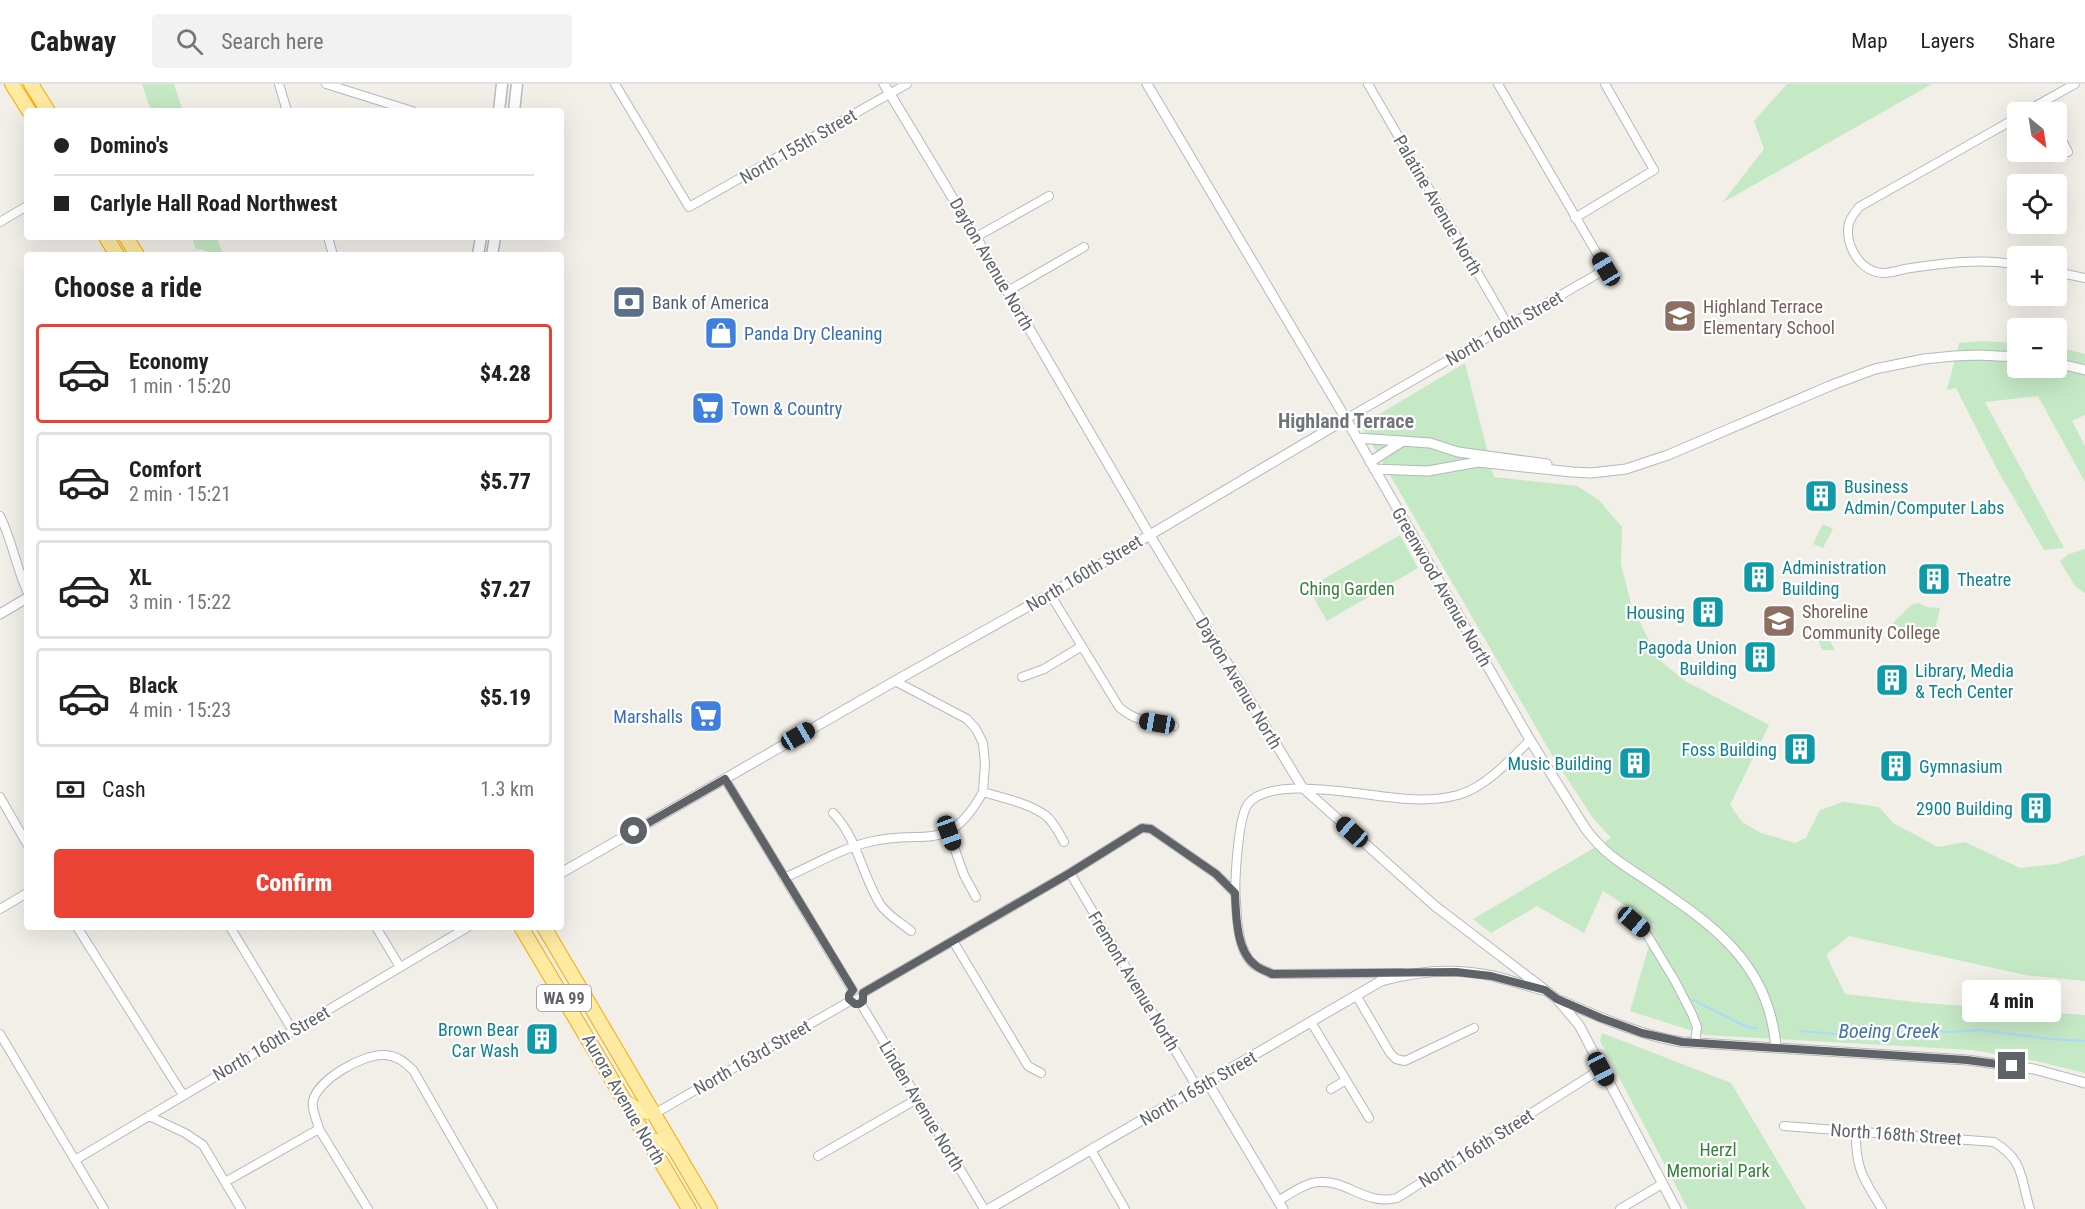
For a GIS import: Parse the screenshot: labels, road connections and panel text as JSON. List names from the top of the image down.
{
  "streets": {
    "highway": ["WA 99", "Aurora Avenue North"],
    "street": [
      "North 155th Street",
      "Palatine Avenue North",
      "Dayton Avenue North",
      "North 160th Street",
      "Greenwood Avenue North",
      "Fremont Avenue North",
      "North 163rd Street",
      "North 165th Street",
      "Linden Avenue North",
      "North 168th Street",
      "North 166th Street"
    ]
  },
  "crossings": [
    ["North 155th Street", "Dayton Avenue North"],
    ["Palatine Avenue North", "North 160th Street"],
    ["Dayton Avenue North", "North 160th Street"],
    ["Dayton Avenue North", "North 165th Street"],
    ["Dayton Avenue North", "North 166th Street"],
    ["North 160th Street", "Greenwood Avenue North"],
    ["Fremont Avenue North", "North 165th Street"],
    ["North 163rd Street", "Aurora Avenue North"],
    ["North 163rd Street", "Linden Avenue North"],
    ["North 165th Street", "Linden Avenue North"]
  ],
  "districts": ["Highland Terrace"],
  "water": ["Boeing Creek"],
  "parks": ["Ching Garden", "Herzl Memorial Park"],
  "places": {
    "bank": ["Bank of America"],
    "school or university": ["Highland Terrace Elementary School", "Shoreline Community College"],
    "shop": ["Panda Dry Cleaning"],
    "supermarket": ["Town & Country", "Marshalls"],
    "building": [
      "Business Admin/Computer Labs",
      "Administration Building",
      "Theatre",
      "Housing",
      "Pagoda Union Building",
      "Library, Media & Tech Center",
      "Foss Building",
      "Music Building",
      "Gymnasium",
      "2900 Building",
      "Brown Bear Car Wash"
    ]
  },
  "north": "bottom right",
  "page": {
    "header": "Cabway",
    "search": "Search here",
    "nav": ["Map", "Layers", "Share"],
    "map_buttons": ["+", "−"],
    "banner": ["Domino's", "Carlyle Hall Road Northwest"],
    "heading": "Choose a ride",
    "list": [
      {
        "name": "Economy",
        "note": "1 min · 15:20",
        "value": "$4.28"
      },
      {
        "name": "Comfort",
        "note": "2 min · 15:21",
        "value": "$5.77"
      },
      {
        "name": "XL",
        "note": "3 min · 15:22",
        "value": "$7.27"
      },
      {
        "name": "Black",
        "note": "4 min · 15:23",
        "value": "$5.19"
      }
    ],
    "pay": ["Cash", "1.3 km"],
    "buttons": "Confirm",
    "bubble": "4 min"
  }
}
